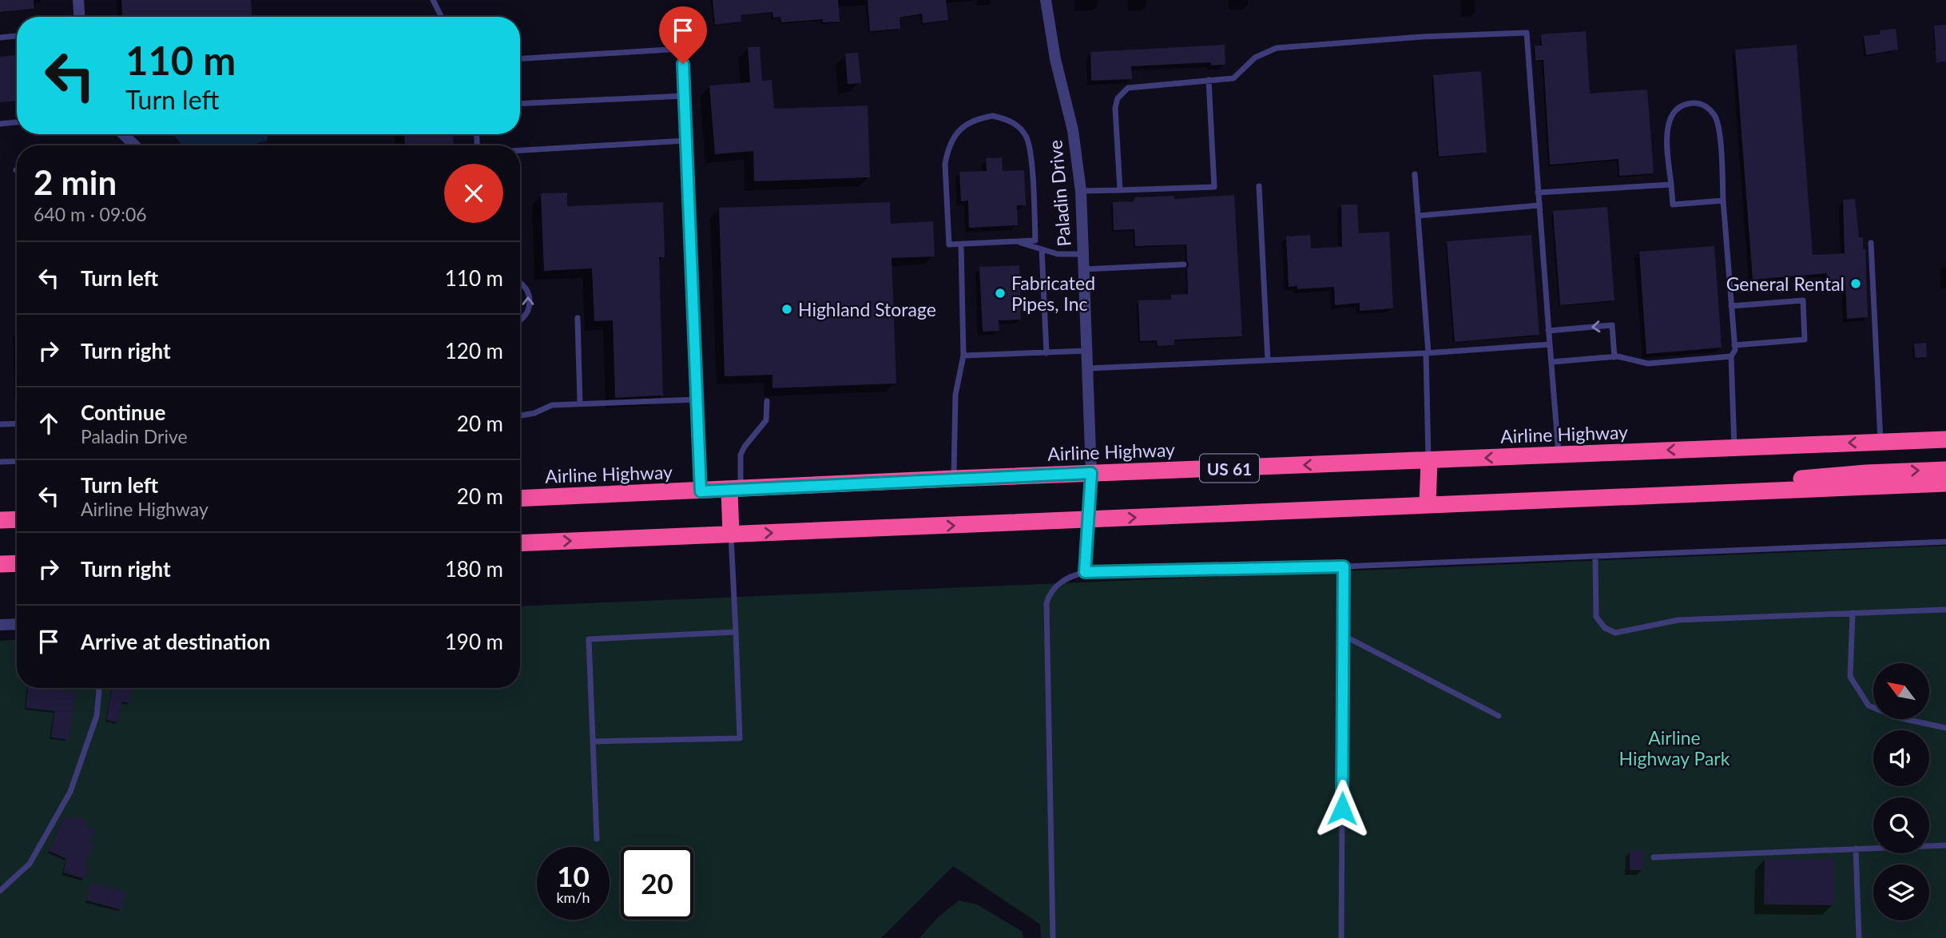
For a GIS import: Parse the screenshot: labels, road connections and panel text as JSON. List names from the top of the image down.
{
  "streets": {
    "highway": ["Airline Highway", "US 61"],
    "street": ["Paladin Drive"]
  },
  "crossings": [
    ["Paladin Drive", "Airline Highway"]
  ],
  "parks": ["Airline Highway Park"],
  "places": ["General Rental", "Fabricated Pipes, Inc", "Highland Storage"],
  "north": "top left",
  "page": {
    "turn": ["110 m", "Turn left"],
    "heading": ["2 min", "640 m · 09:06"],
    "list": [
      {
        "name": "Turn left",
        "value": "110 m"
      },
      {
        "name": "Turn right",
        "value": "120 m"
      },
      {
        "name": "Continue",
        "note": "Paladin Drive",
        "value": "20 m"
      },
      {
        "name": "Turn left",
        "note": "Airline Highway",
        "value": "20 m"
      },
      {
        "name": "Turn right",
        "value": "180 m"
      },
      {
        "name": "Arrive at destination",
        "value": "190 m"
      }
    ],
    "speed": "10 km/h",
    "limit": "20"
  }
}
